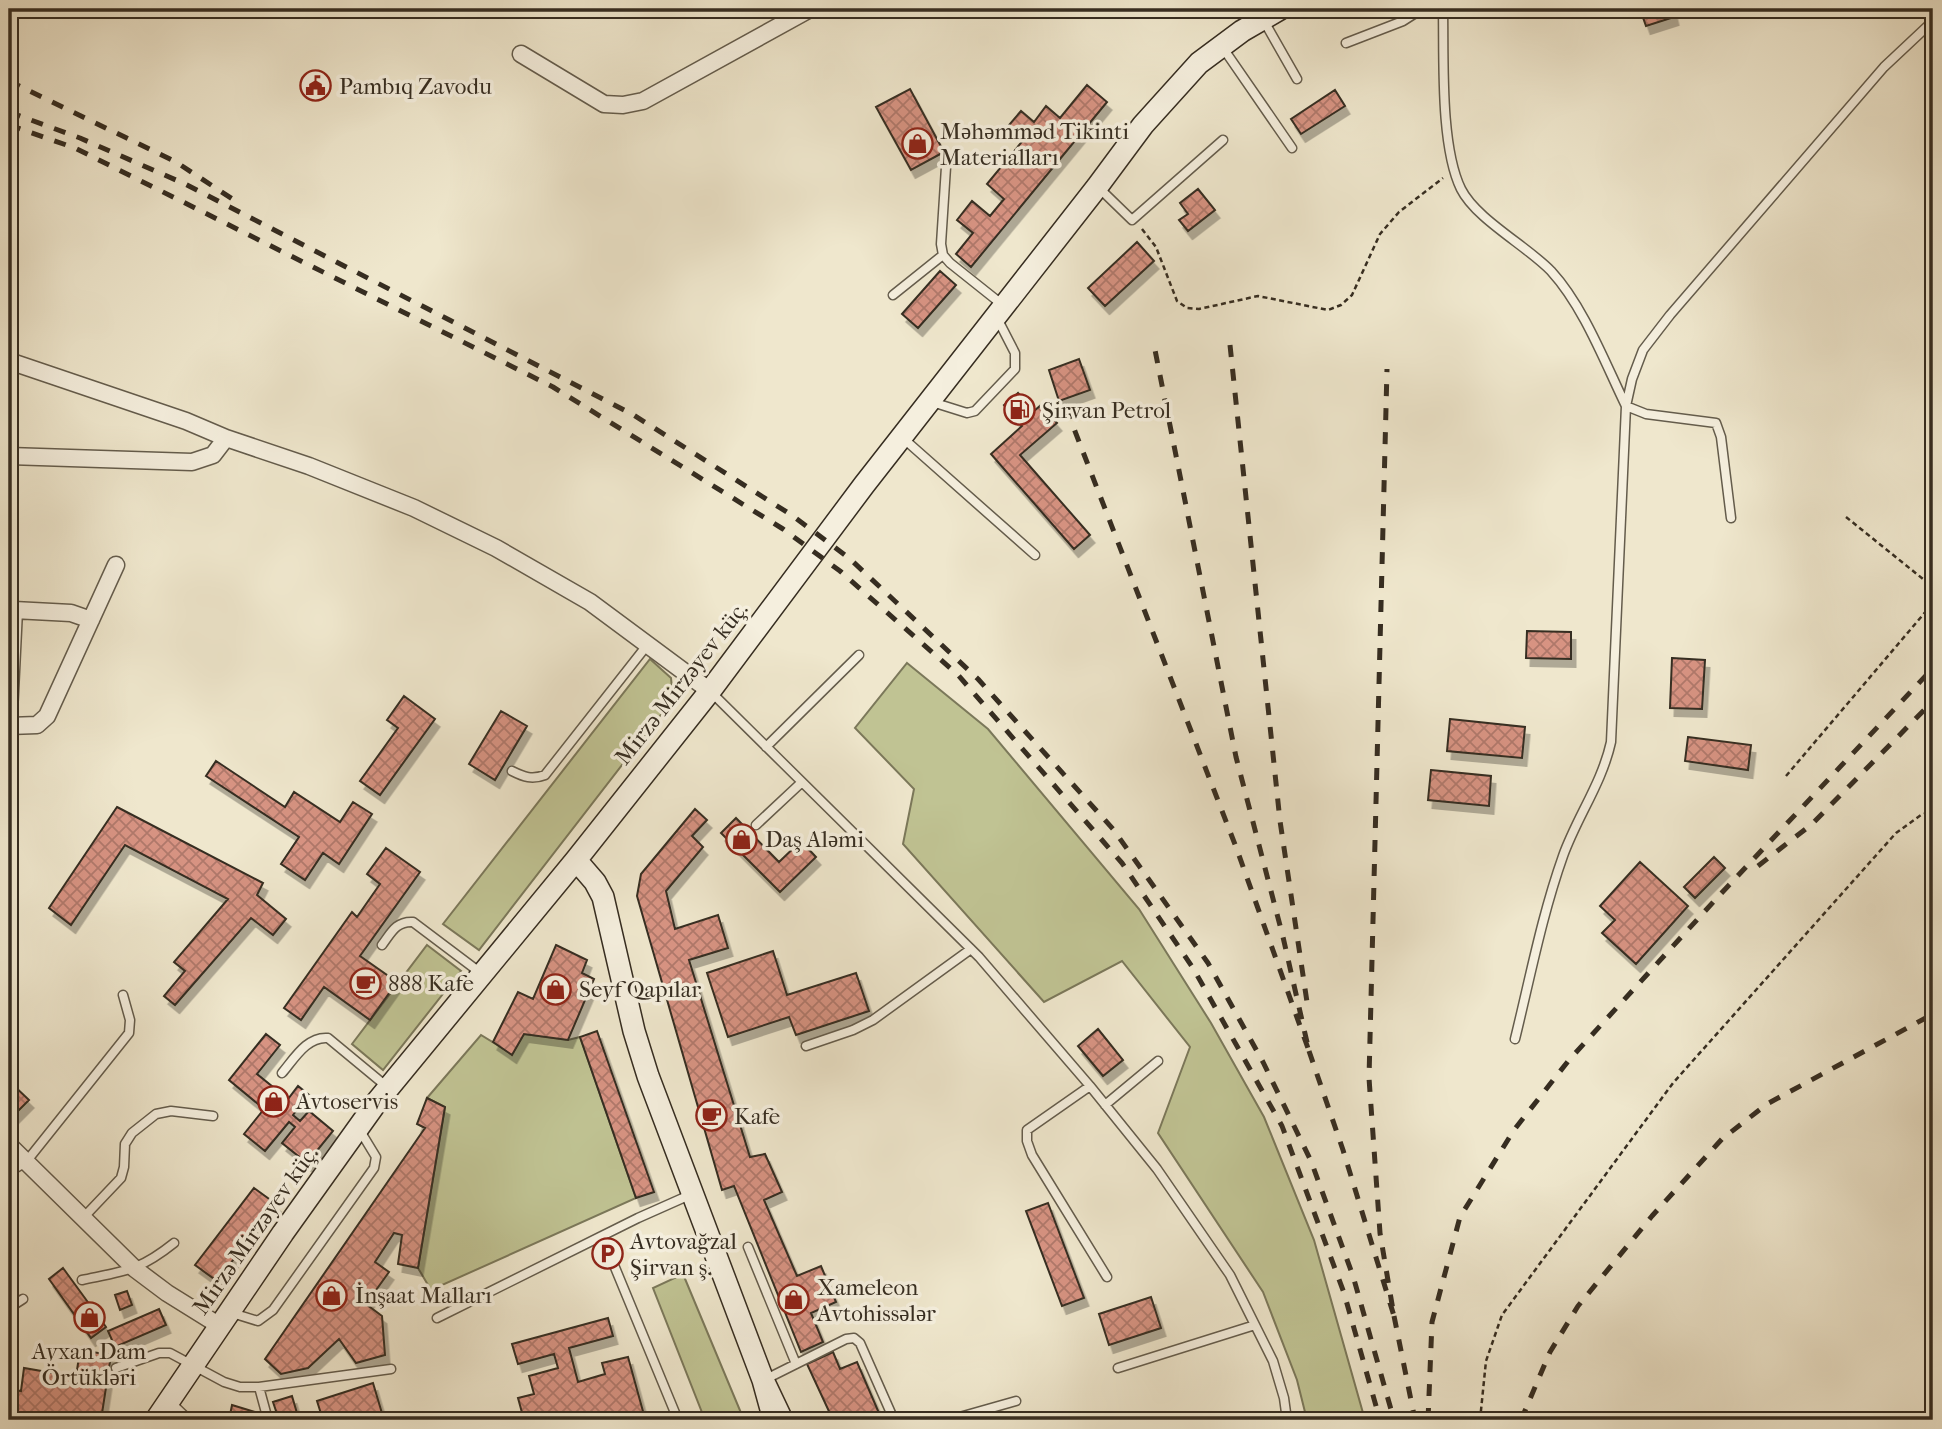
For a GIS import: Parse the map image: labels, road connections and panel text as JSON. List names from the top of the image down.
{
  "streets": {
    "main road": ["Mirzə Mirzəyev küç."]
  },
  "places": {
    "public building": ["Pambıq Zavodu"],
    "shop": [
      "Məhəmməd Tikinti Materialları",
      "Daş Aləmi",
      "Seyf Qapılar",
      "Avtoservis",
      "İnşaat Malları",
      "Xameleon Avtohissələr",
      "Ayxan Dam Örtükləri"
    ],
    "fuel station": ["Şirvan Petrol"],
    "cafe": ["888 Kafe", "Kafe"],
    "parking": ["Avtovağzal Şirvan ş."]
  }
}
